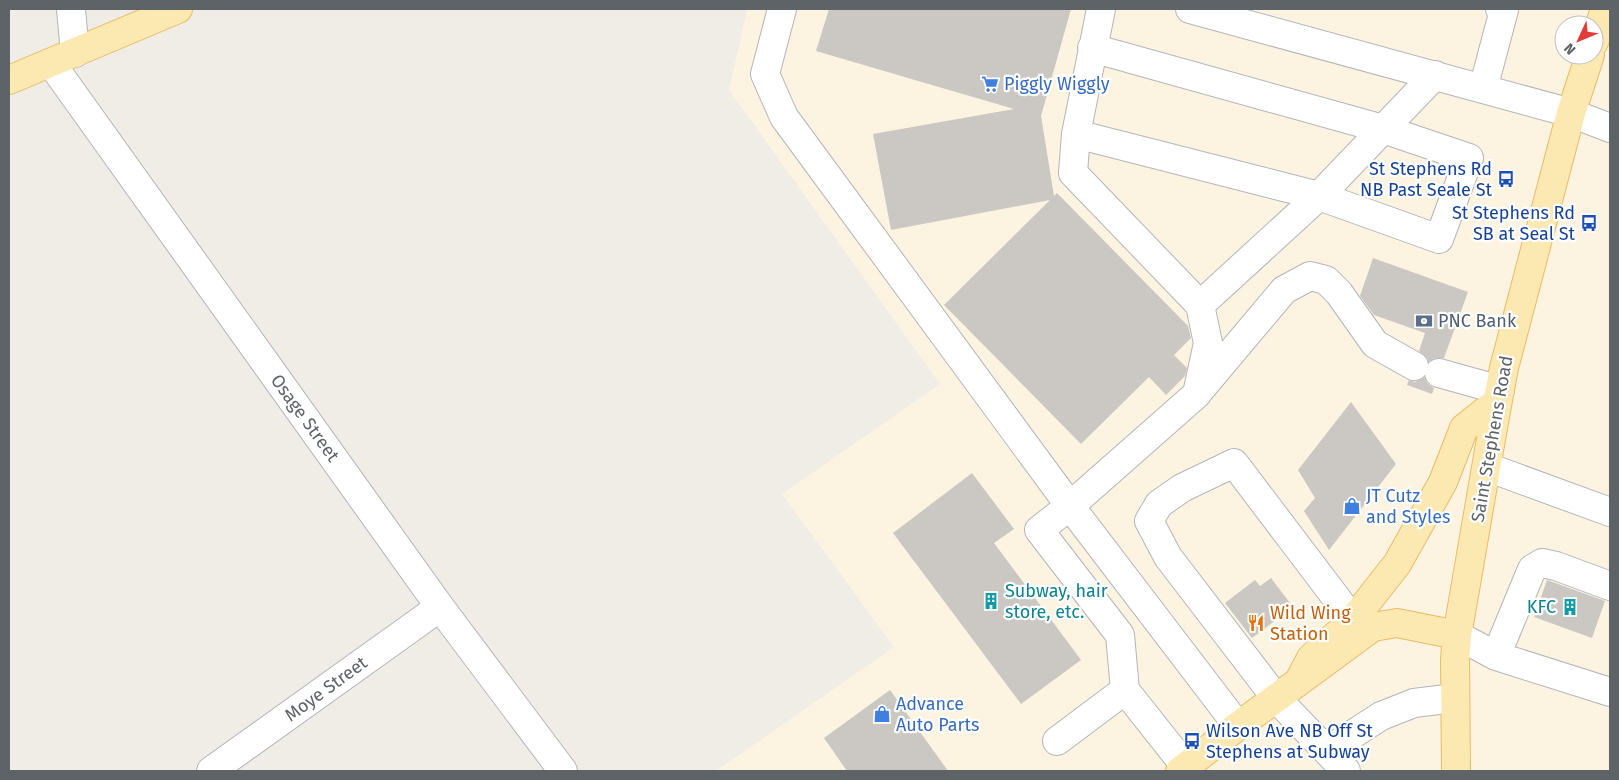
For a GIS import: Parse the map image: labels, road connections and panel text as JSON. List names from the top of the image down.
{
  "streets": {
    "main road": ["Saint Stephens Road"],
    "street": ["Osage Street", "Moye Street"]
  },
  "crossings": [
    ["Osage Street", "Moye Street"]
  ],
  "places": {
    "supermarket": ["Piggly Wiggly"],
    "bus stop": ["St Stephens Rd NB Past Seale St", "St Stephens Rd SB at Seal St", "Wilson Ave NB Off St Stephens at Subway"],
    "bank": ["PNC Bank"],
    "shop": ["JT Cutz and Styles", "Advance Auto Parts"],
    "building": ["Subway, hair store, etc.", "KFC"],
    "restaurant": ["Wild Wing Station"]
  },
  "north": "bottom left"
}
